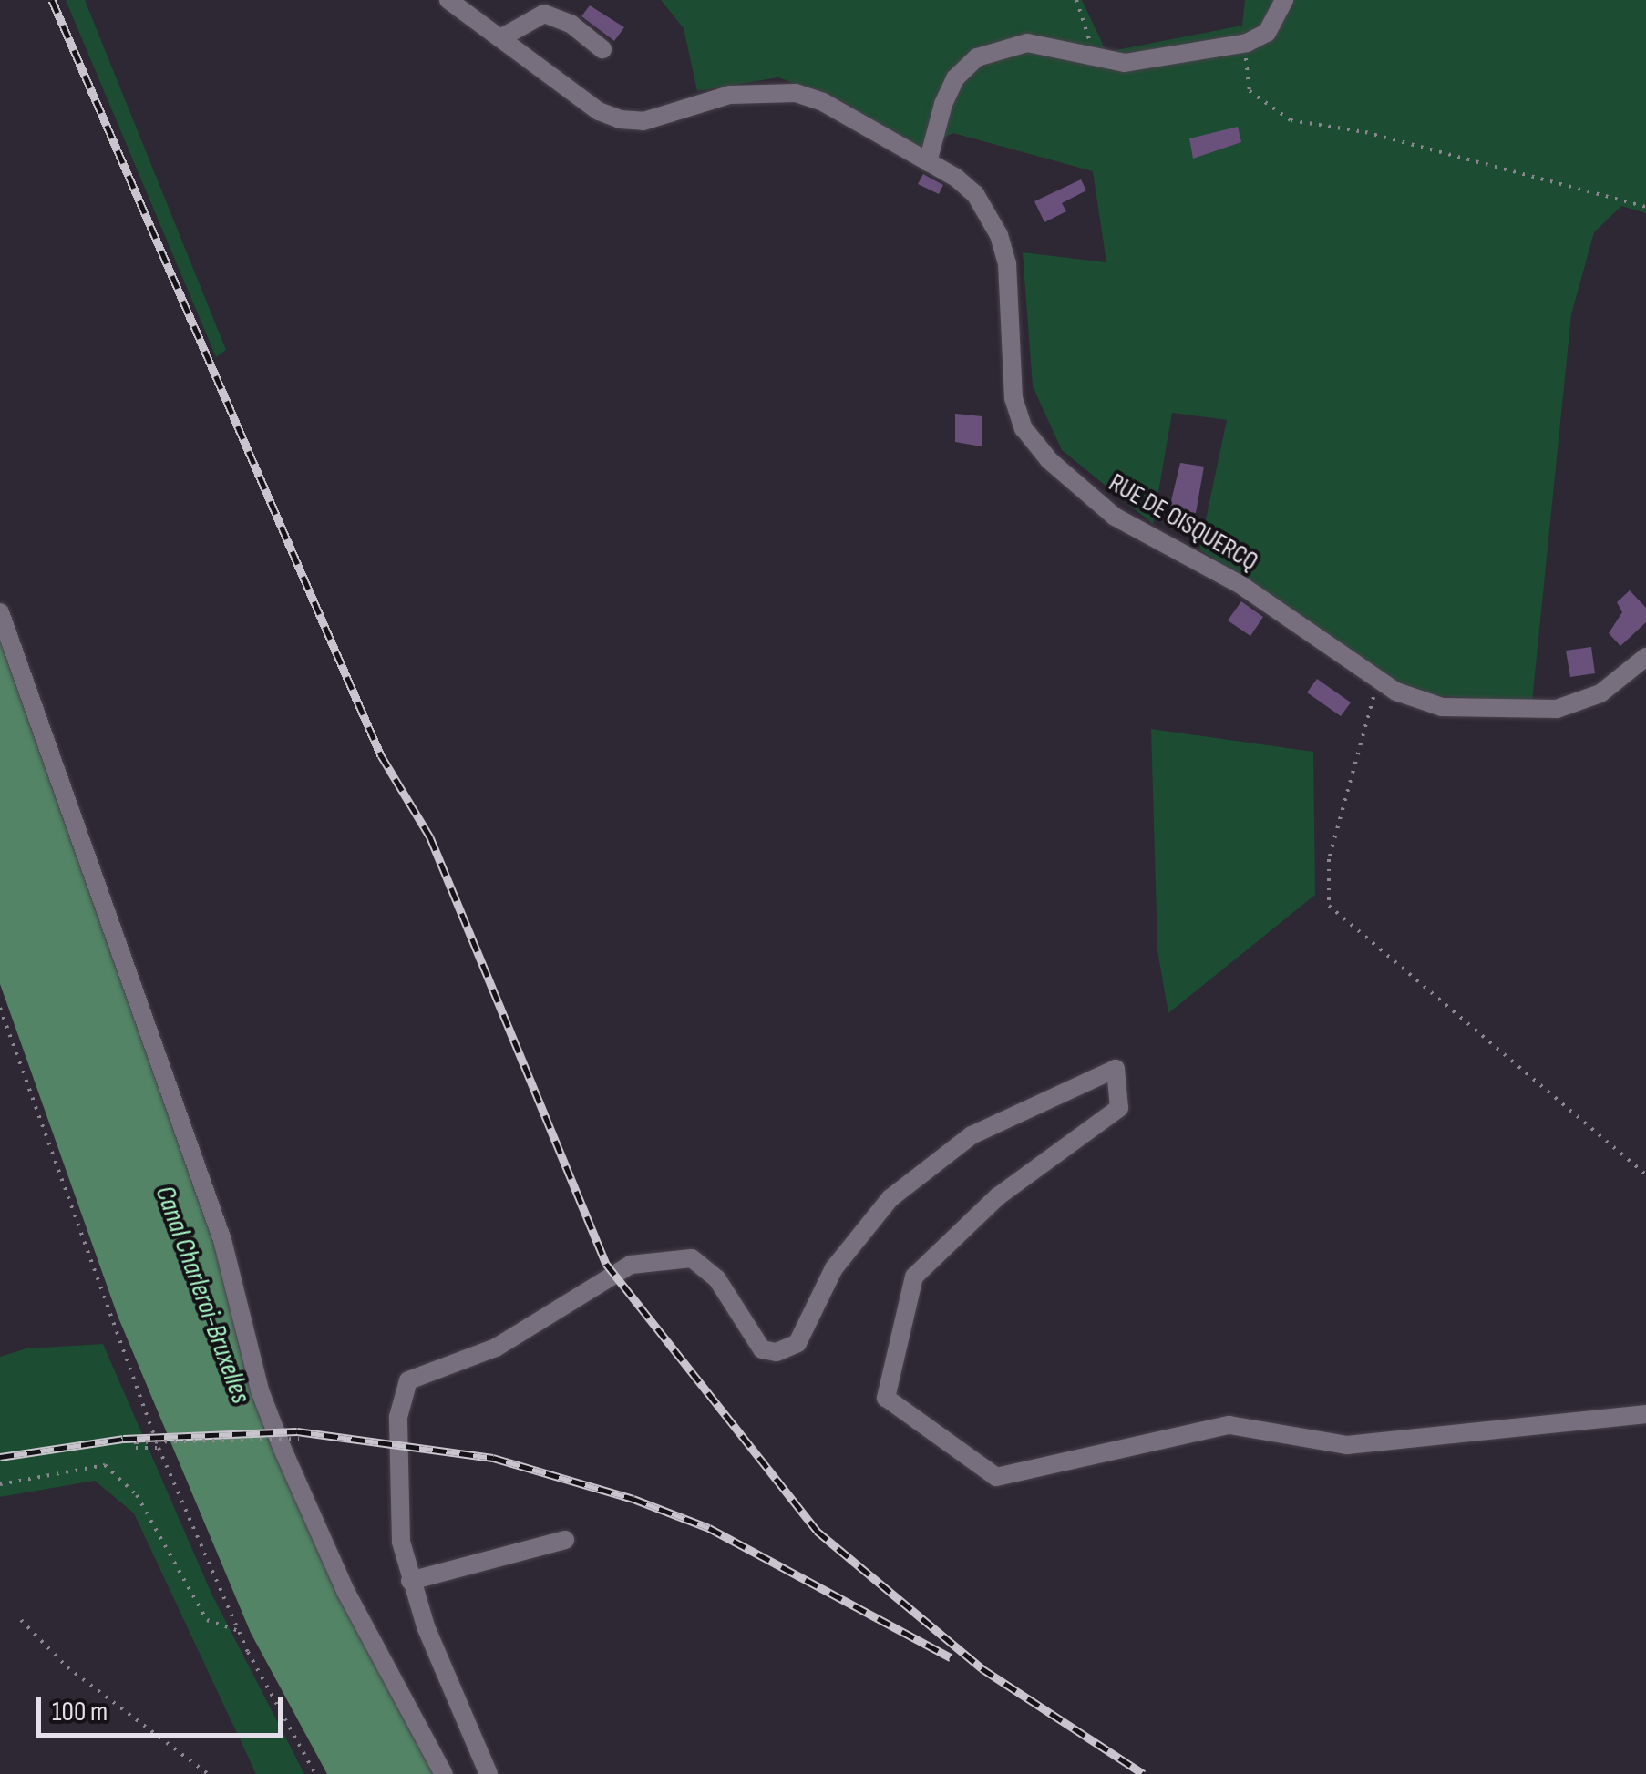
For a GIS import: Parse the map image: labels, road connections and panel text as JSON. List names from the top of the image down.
{
  "streets": {
    "street": ["RUE DE OISQUERCQ"]
  },
  "water": ["Canal Charleroi-Bruxelles"],
  "scale_bar": "100 m"
}
